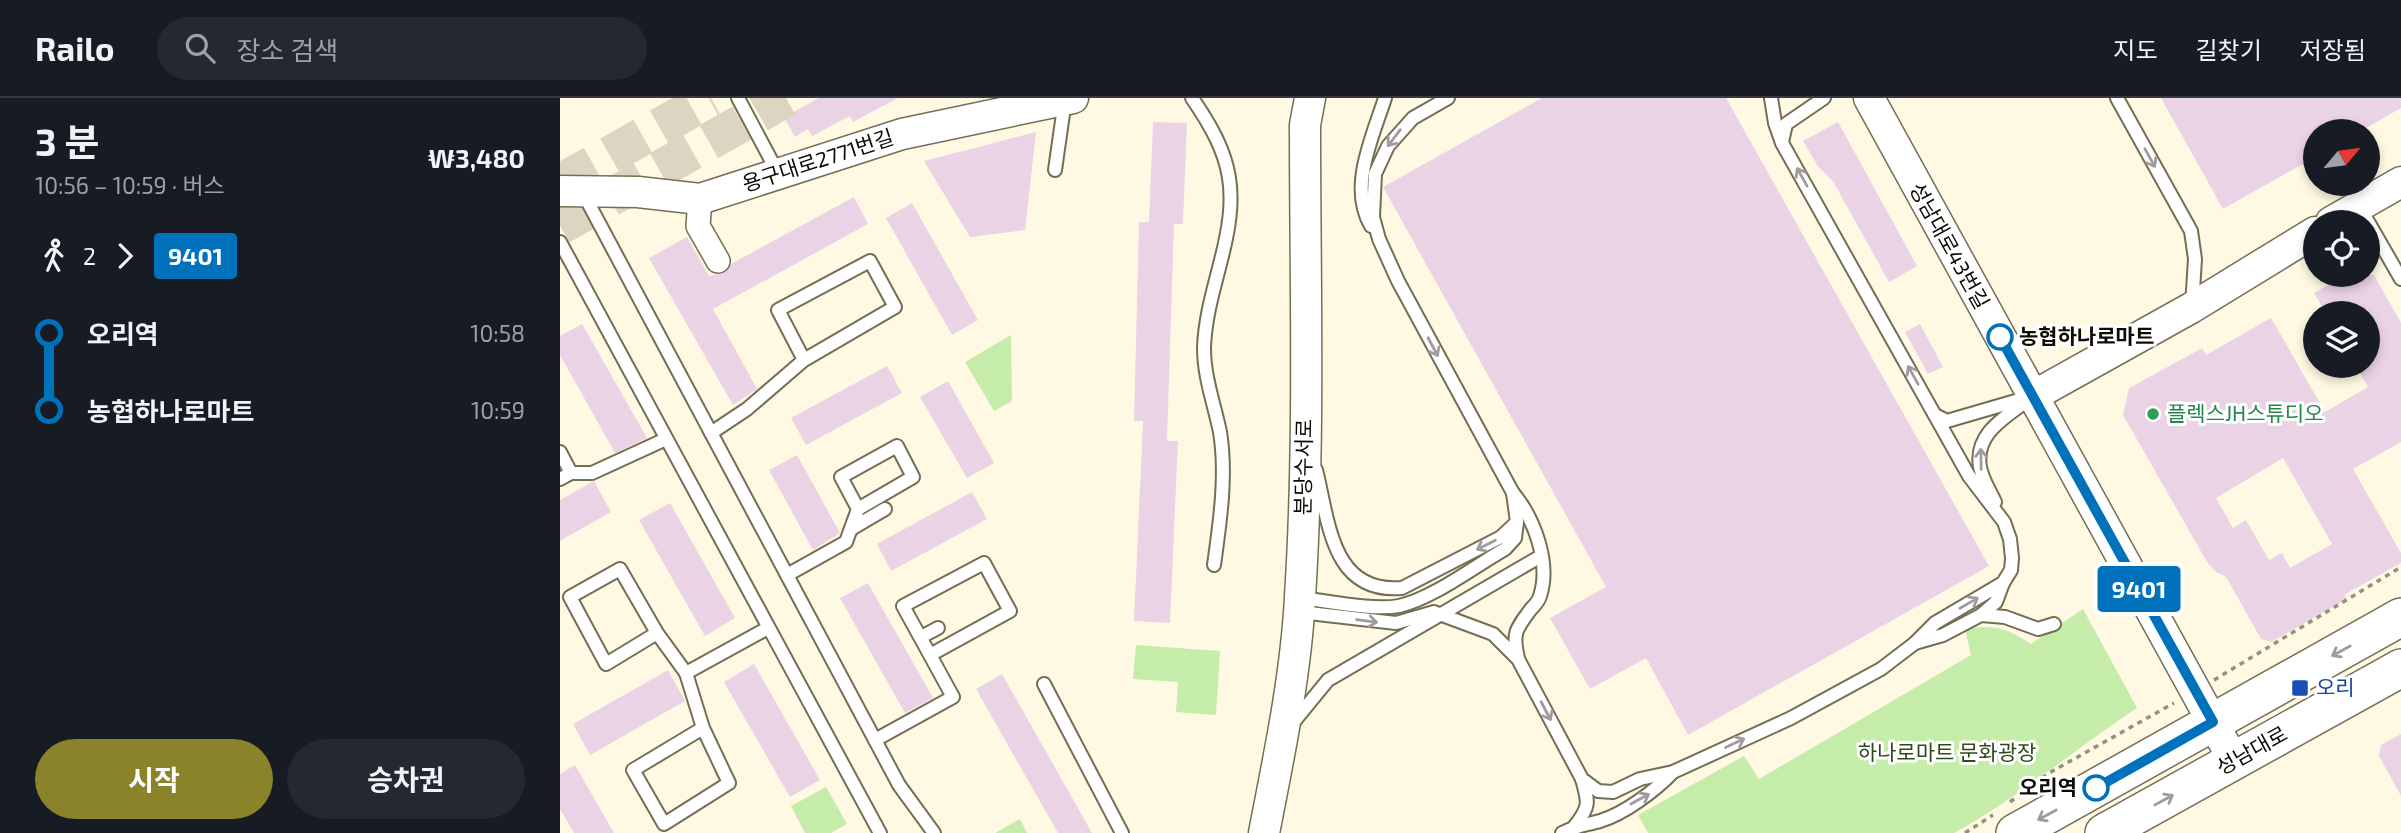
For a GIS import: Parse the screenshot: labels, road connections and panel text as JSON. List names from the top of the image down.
{
  "streets": {
    "main road": ["성남대로"],
    "street": ["용구대로2771번길", "성남대로43번길", "분당수서로"]
  },
  "crossings": [
    ["성남대로43번길", "성남대로"]
  ],
  "parks": ["하나로마트 문화광장"],
  "places": {
    "other": ["농협하나로마트", "플렉스JH스튜디오", "오리역"],
    "transit": ["오리"]
  },
  "lines": ["bus line 9401"],
  "north": "top right",
  "page": {
    "header": "Railo",
    "search": "장소 검색",
    "nav": ["지도", "길찾기", "저장됨"],
    "heading": ["3 분", "10:56 – 10:59 · 버스", "₩3,480"],
    "on_map": "9401",
    "legs": ["2", "9401"],
    "list": [
      {
        "name": "오리역",
        "value": "10:58"
      },
      {
        "name": "농협하나로마트",
        "value": "10:59"
      }
    ],
    "buttons": ["시작", "승차권"]
  }
}
